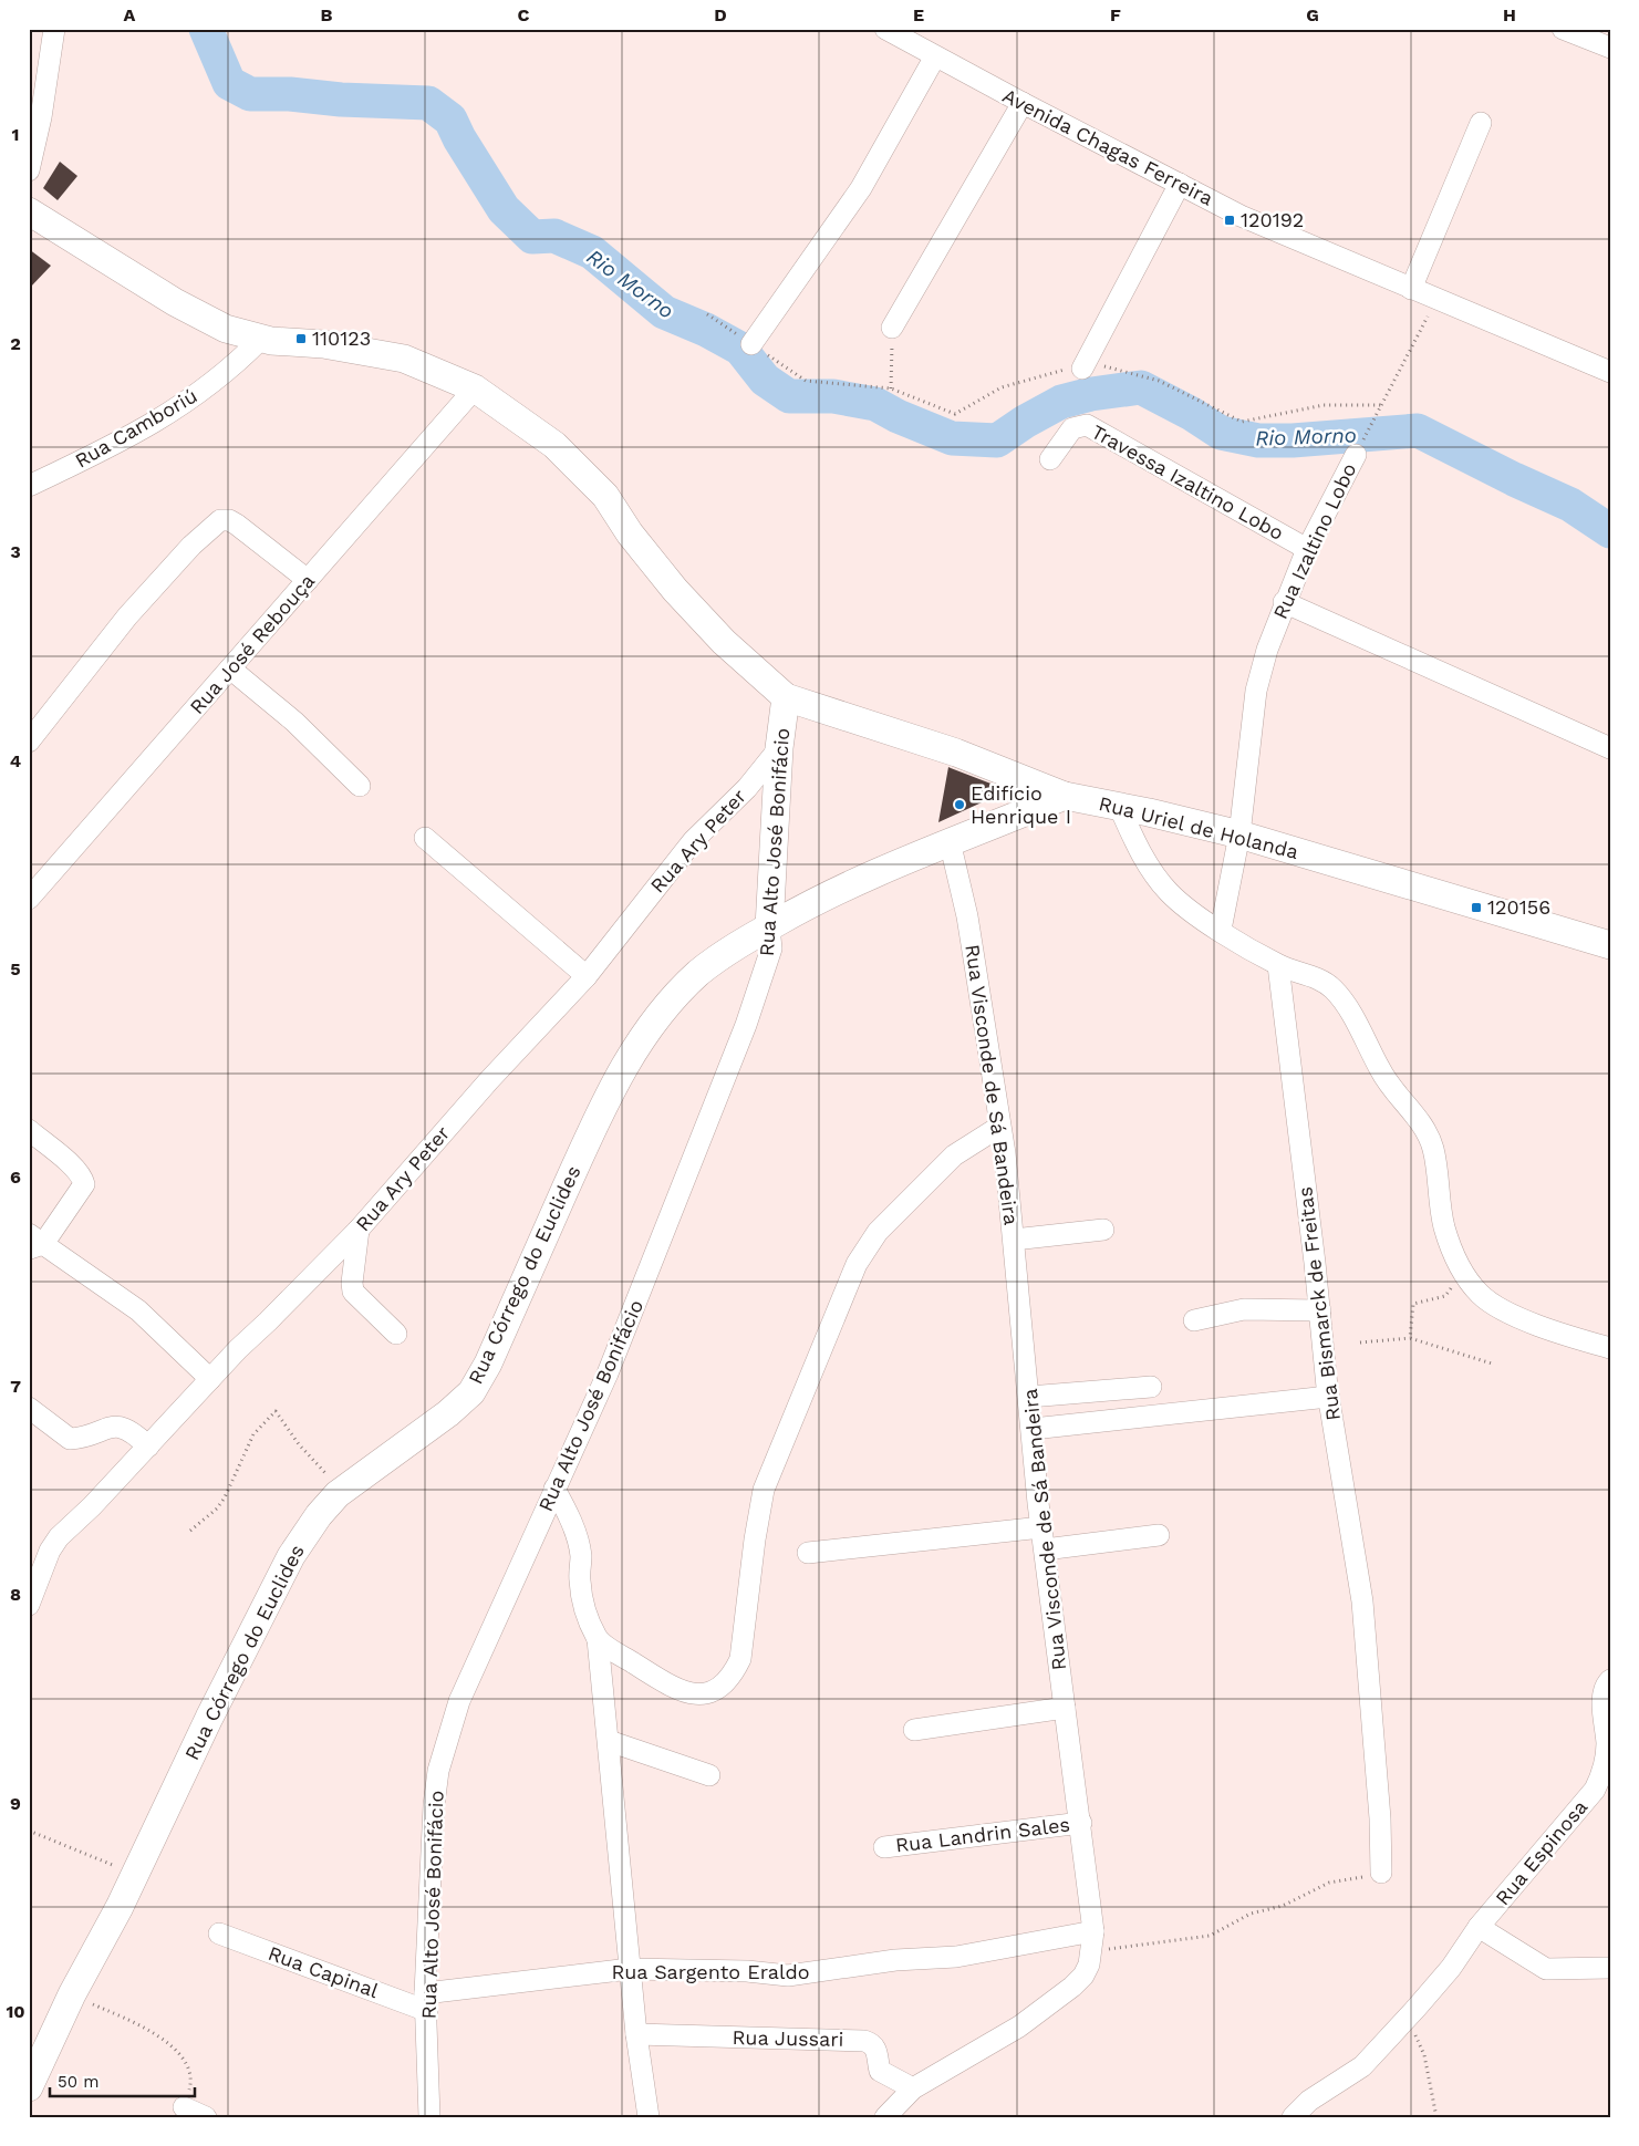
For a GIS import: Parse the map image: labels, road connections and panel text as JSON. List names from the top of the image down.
{
  "streets": {
    "main road": ["Rua Uriel de Holanda", "Rua Alto José Bonifácio", "Rua Córrego do Euclides"],
    "street": [
      "Avenida Chagas Ferreira",
      "Rua Camboriú",
      "Travessa Izaltino Lobo",
      "Rua Izaltino Lobo",
      "Rua José Rebouça",
      "Rua Ary Peter",
      "Rua Visconde de Sá Bandeira",
      "Rua Bismarck de Freitas",
      "Rua Landrin Sales",
      "Rua Espinosa",
      "Rua Capinal",
      "Rua Sargento Eraldo",
      "Rua Jussari"
    ]
  },
  "crossings": [
    ["Avenida Chagas Ferreira", "Rua Izaltino Lobo"],
    ["Travessa Izaltino Lobo", "Rua Izaltino Lobo"],
    ["Rua Izaltino Lobo", "Rua Uriel de Holanda"],
    ["Rua Uriel de Holanda", "Rua Alto José Bonifácio"],
    ["Rua Ary Peter", "Rua Alto José Bonifácio"],
    ["Rua Alto José Bonifácio", "Rua Córrego do Euclides"],
    ["Rua Alto José Bonifácio", "Rua Capinal"],
    ["Rua Alto José Bonifácio", "Rua Sargento Eraldo"],
    ["Rua Visconde de Sá Bandeira", "Rua Landrin Sales"],
    ["Rua Visconde de Sá Bandeira", "Rua Sargento Eraldo"],
    ["Rua Visconde de Sá Bandeira", "Rua Jussari"],
    ["Rua Capinal", "Rua Sargento Eraldo"]
  ],
  "water": ["Rio Morno"],
  "places": {
    "transit": ["120192", "110123", "120156"],
    "other": ["Edifício Henrique I"]
  },
  "scale_bar": "50 m",
  "grid": {
    "columns": [
      "A",
      "B",
      "C",
      "D",
      "E",
      "F",
      "G",
      "H"
    ],
    "rows": [
      "1",
      "2",
      "3",
      "4",
      "5",
      "6",
      "7",
      "8",
      "9",
      "10"
    ]
  }
}
